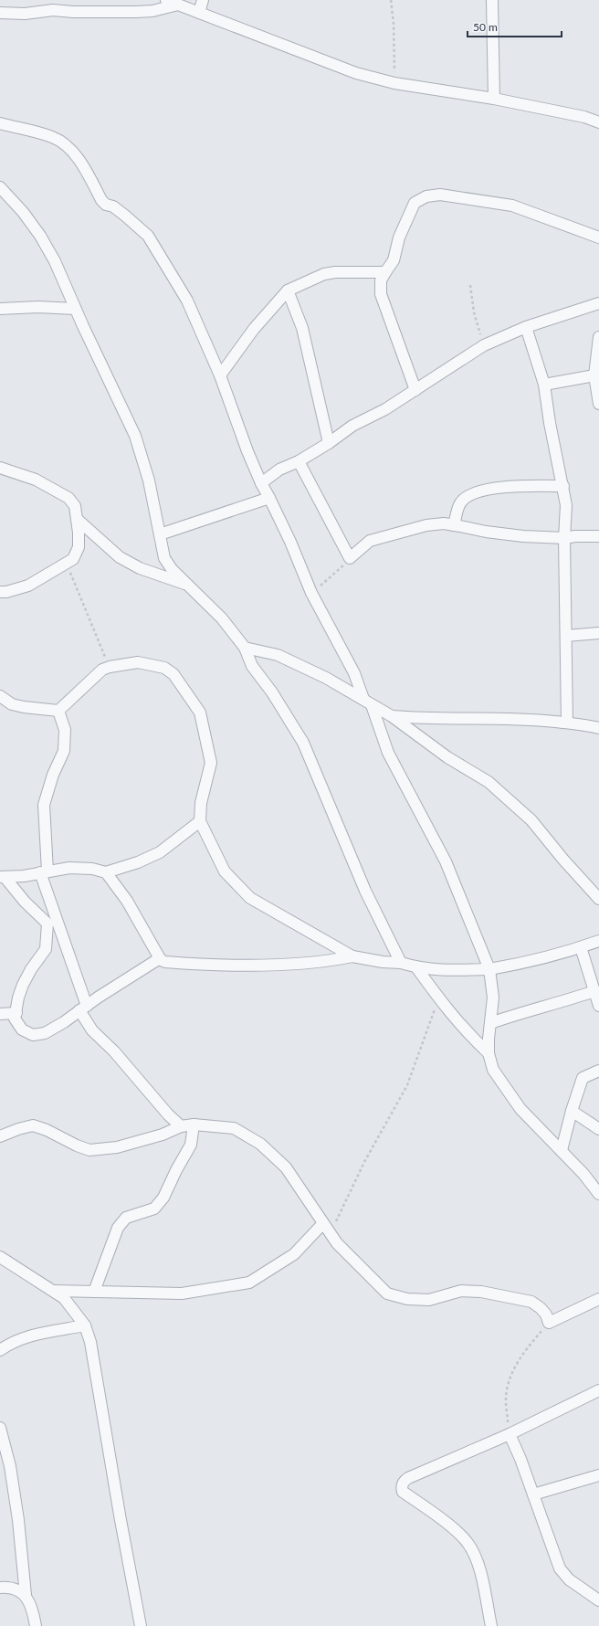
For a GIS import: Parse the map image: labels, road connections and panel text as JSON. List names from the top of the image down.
{
  "scale_bar": "50 m"
}
